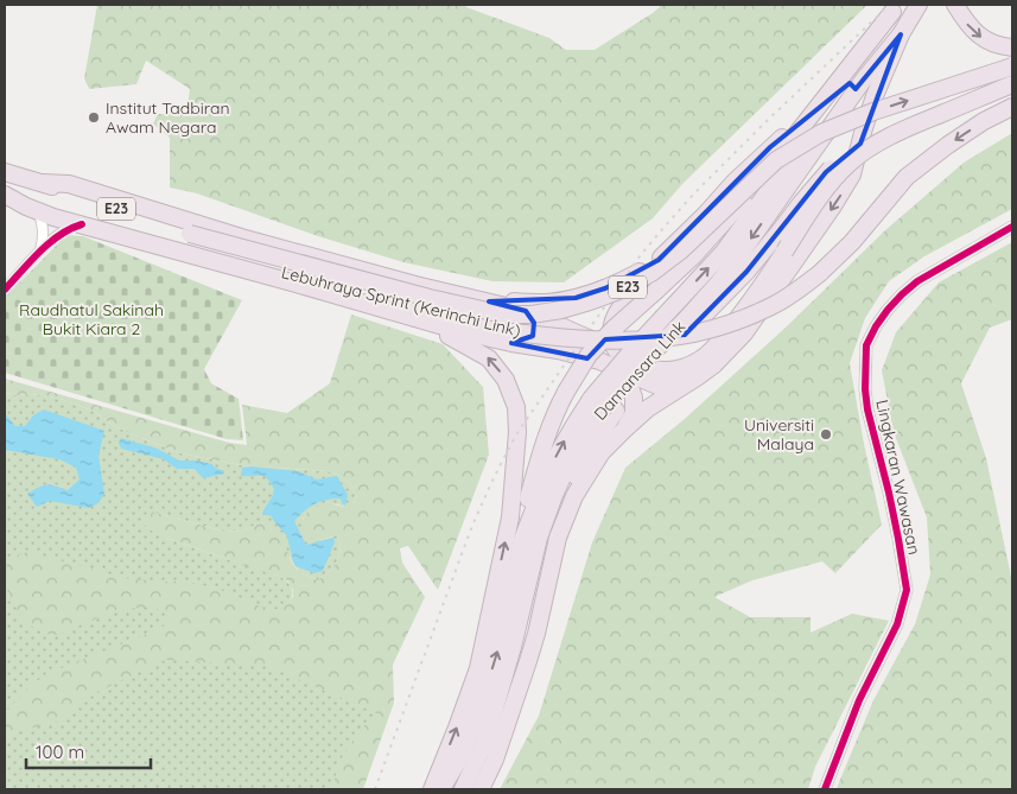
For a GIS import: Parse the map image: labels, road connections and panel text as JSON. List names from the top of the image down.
{
  "streets": {
    "highway": ["E23", "Lebuhraya Sprint (Kerinchi Link)", "Damansara Link"],
    "street": ["Lingkaran Wawasan"]
  },
  "parks": ["Raudhatul Sakinah Bukit Kiara 2"],
  "places": ["Institut Tadbiran Awam Negara", "Universiti Malaya"],
  "scale_bar": "100 m"
}
